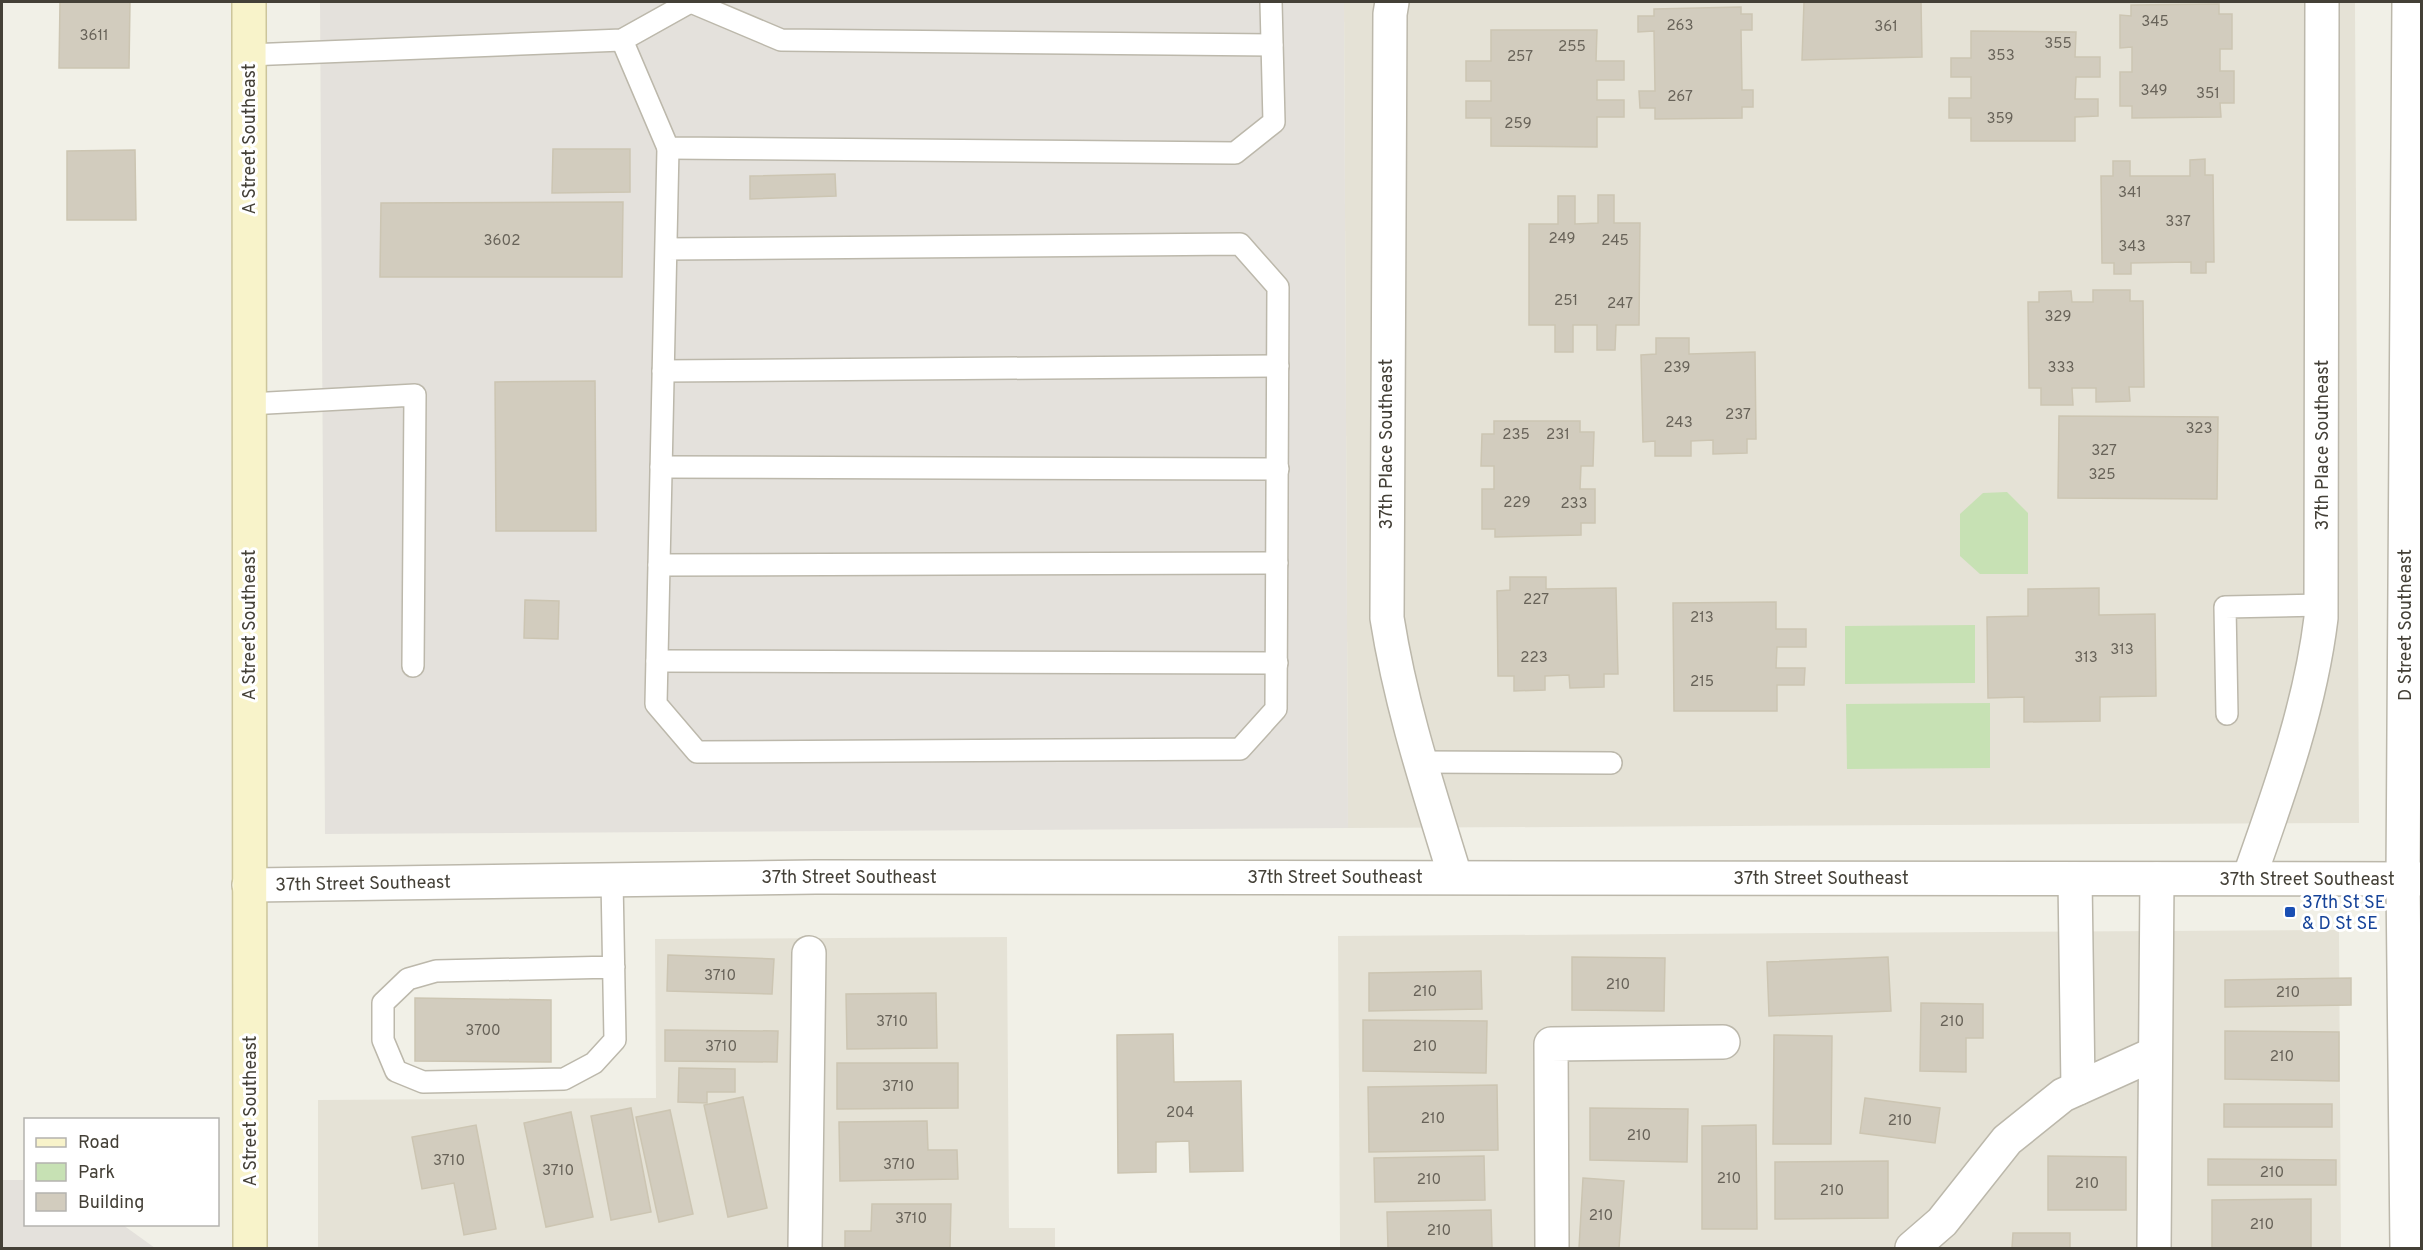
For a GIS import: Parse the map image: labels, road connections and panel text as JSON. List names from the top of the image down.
{
  "streets": {
    "main road": ["A Street Southeast"],
    "street": ["37th Place Southeast", "D Street Southeast", "37th Street Southeast"]
  },
  "crossings": [
    ["A Street Southeast", "37th Street Southeast"],
    ["37th Place Southeast", "37th Street Southeast"],
    ["D Street Southeast", "37th Street Southeast"]
  ],
  "places": {
    "transit": ["37th St SE & D St SE"]
  },
  "house_numbers": [
    "345",
    "263",
    "361",
    "3611",
    "355",
    "255",
    "353",
    "257",
    "349",
    "351",
    "267",
    "359",
    "259",
    "341",
    "337",
    "249",
    "3602",
    "245",
    "343",
    "251",
    "247",
    "329",
    "239",
    "333",
    "237",
    "243",
    "323",
    "235",
    "231",
    "327",
    "325",
    "229",
    "233",
    "227",
    "213",
    "313",
    "223",
    "313",
    "215",
    "3710",
    "210",
    "210",
    "210",
    "3710",
    "210",
    "3700",
    "3710",
    "210",
    "210",
    "3710",
    "204",
    "210",
    "210",
    "210",
    "3710",
    "3710",
    "3710",
    "210",
    "210",
    "210",
    "210",
    "210",
    "210",
    "3710",
    "210",
    "210"
  ],
  "legend": ["Road", "Park", "Building"]
}
